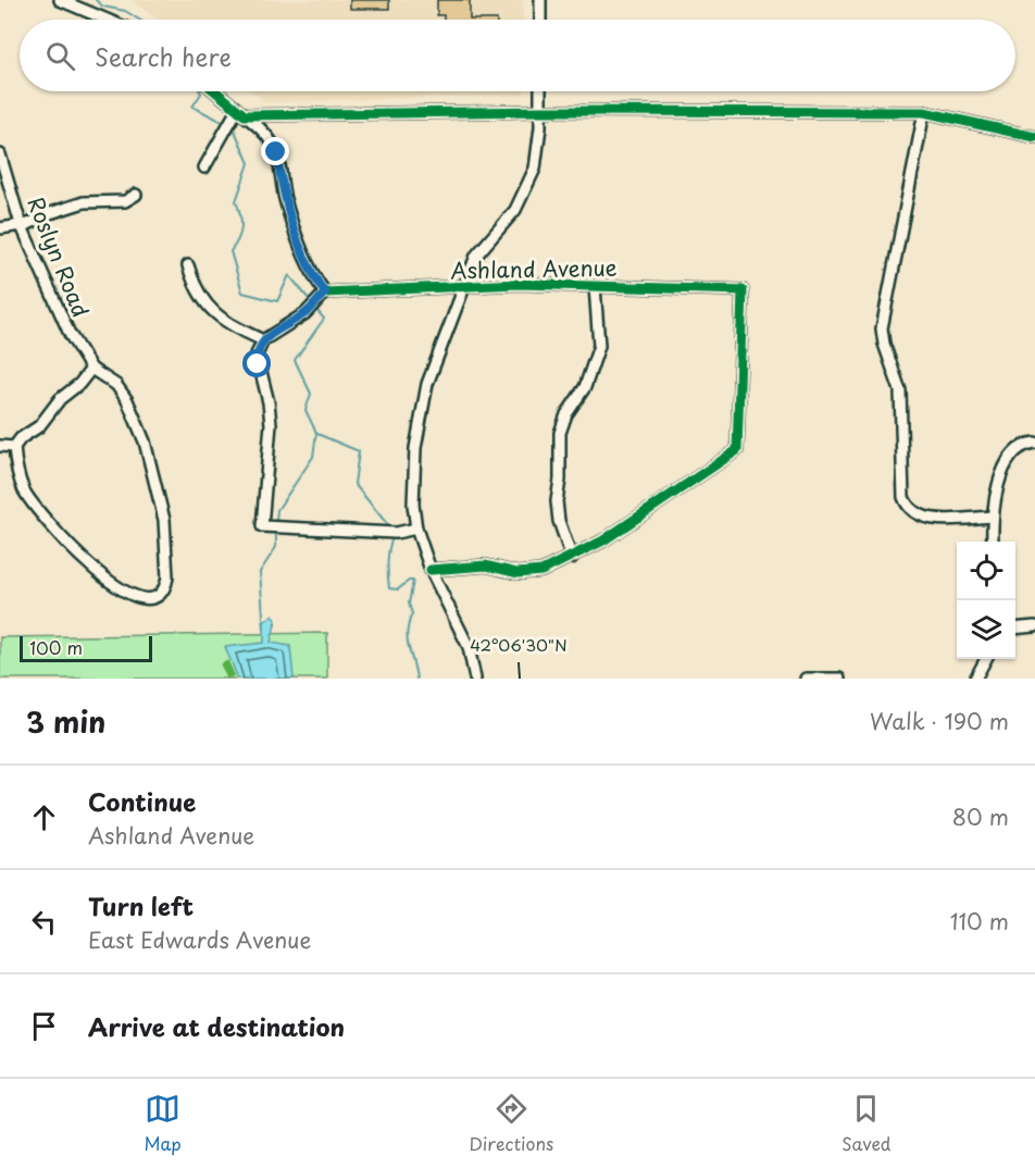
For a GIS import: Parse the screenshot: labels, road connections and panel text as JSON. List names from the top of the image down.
{
  "streets": {
    "street": ["Roslyn Road", "Ashland Avenue"]
  },
  "scale_bar": "100 m",
  "page": {
    "search": "Search here",
    "scale": "100 m",
    "heading": ["3 min", "Walk · 190 m"],
    "list": [
      ["Continue", "Ashland Avenue", "80 m"],
      ["Turn left", "East Edwards Avenue", "110 m"],
      "Arrive at destination"
    ],
    "nav": ["Map", "Directions", "Saved"]
  },
  "coordinates": ["42°06'30\"N"]
}
